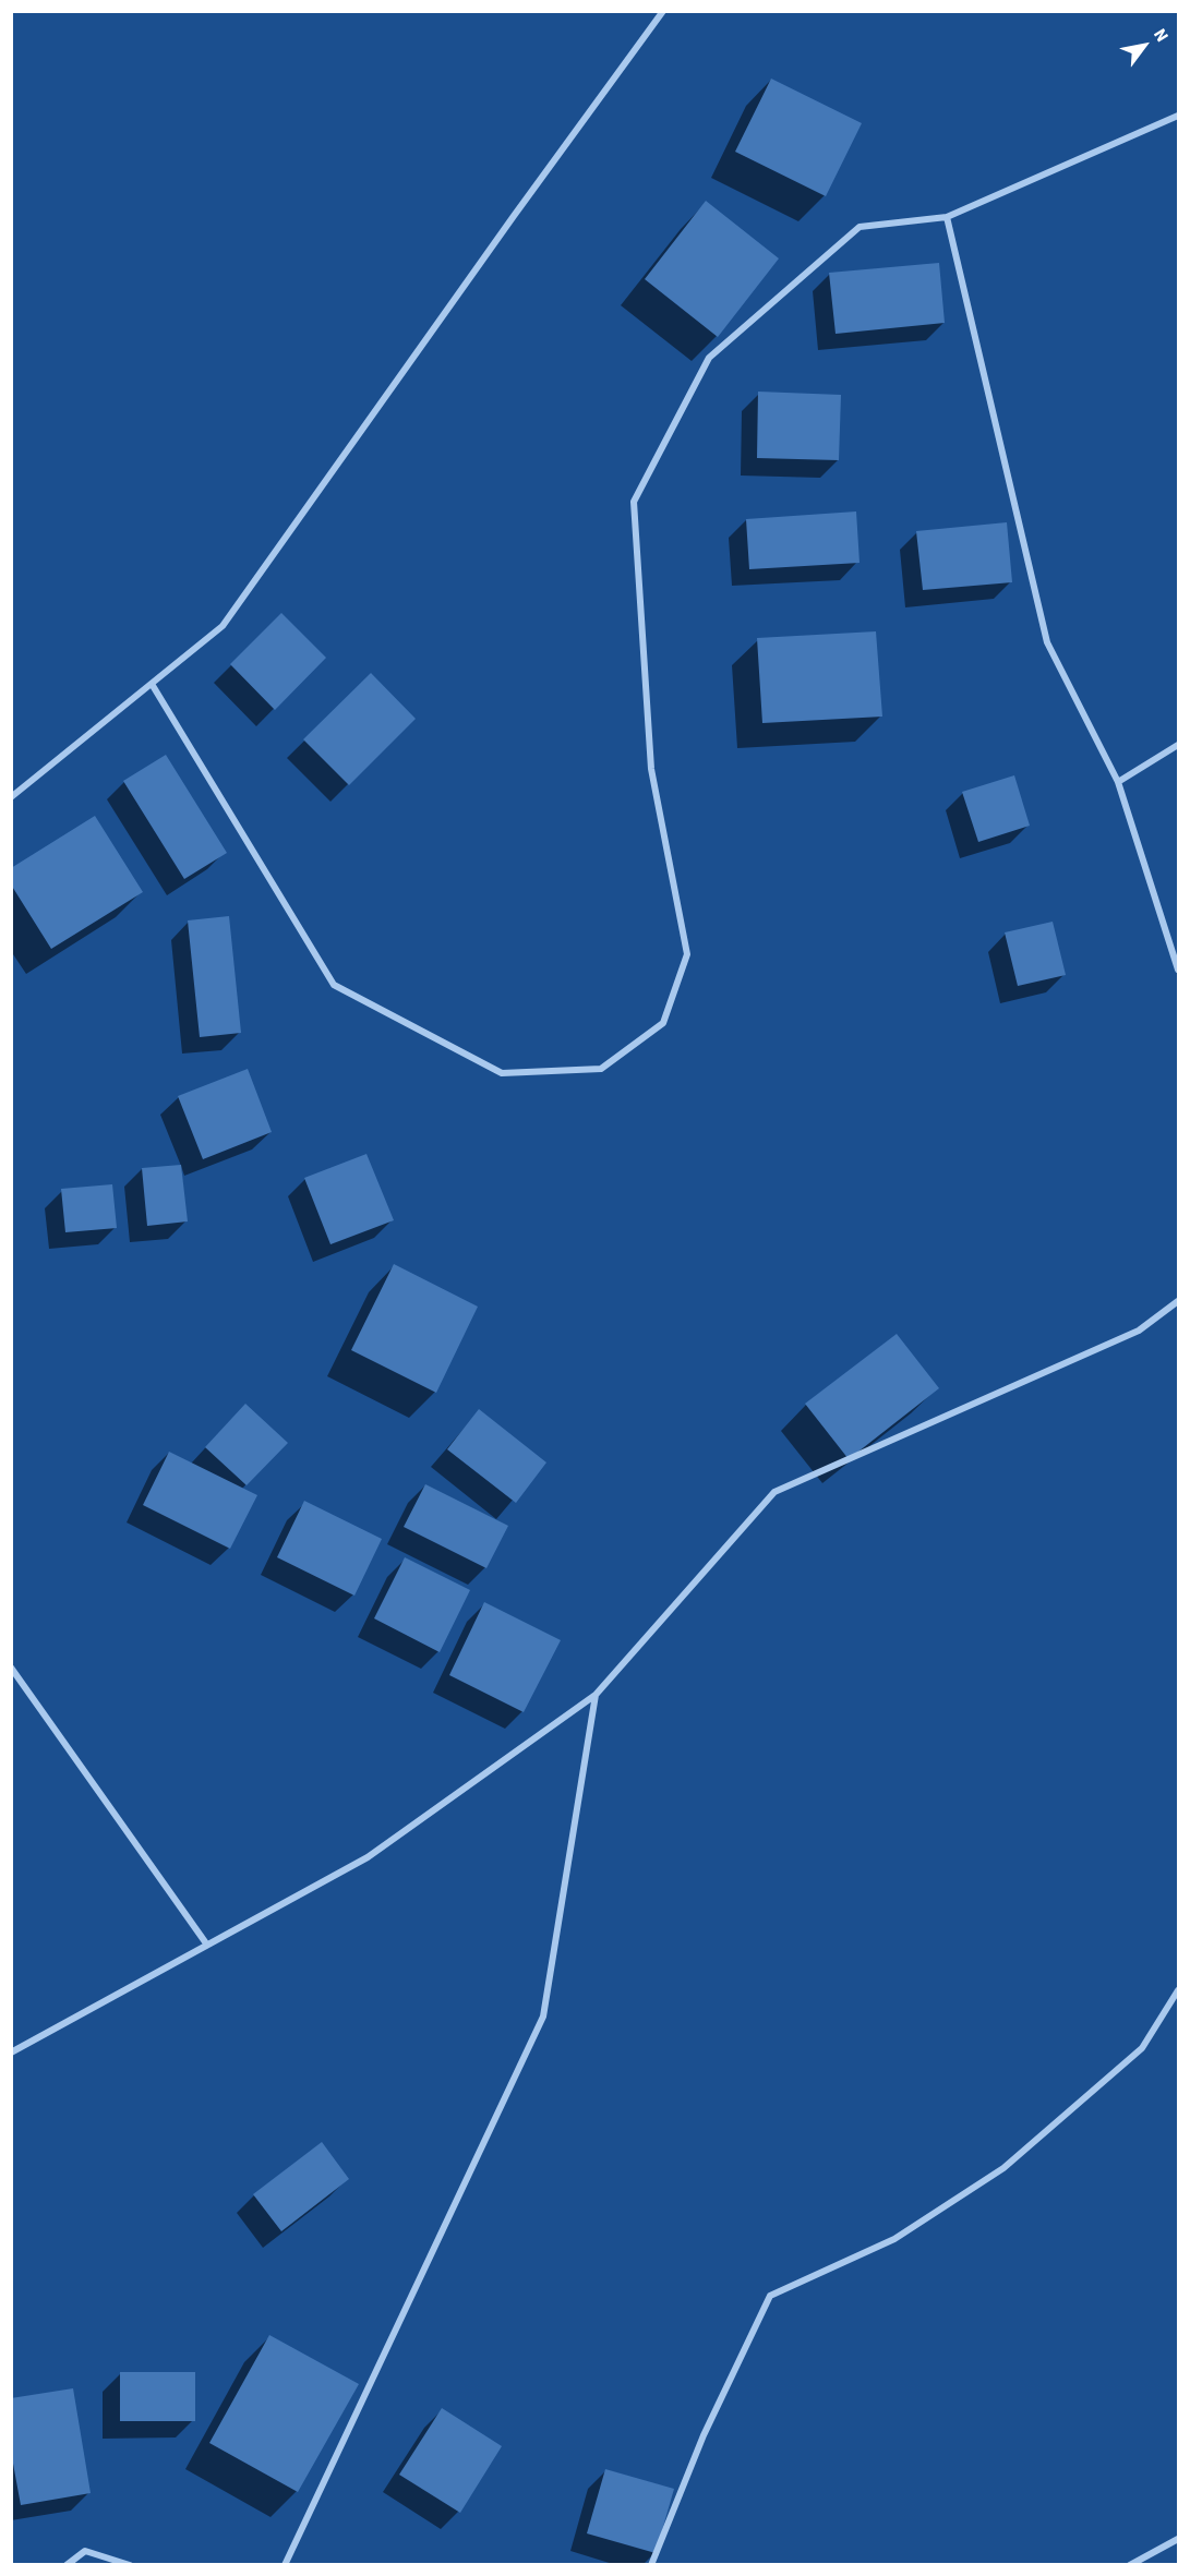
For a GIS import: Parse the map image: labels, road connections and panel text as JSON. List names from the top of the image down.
{
  "north": "top right"
}
